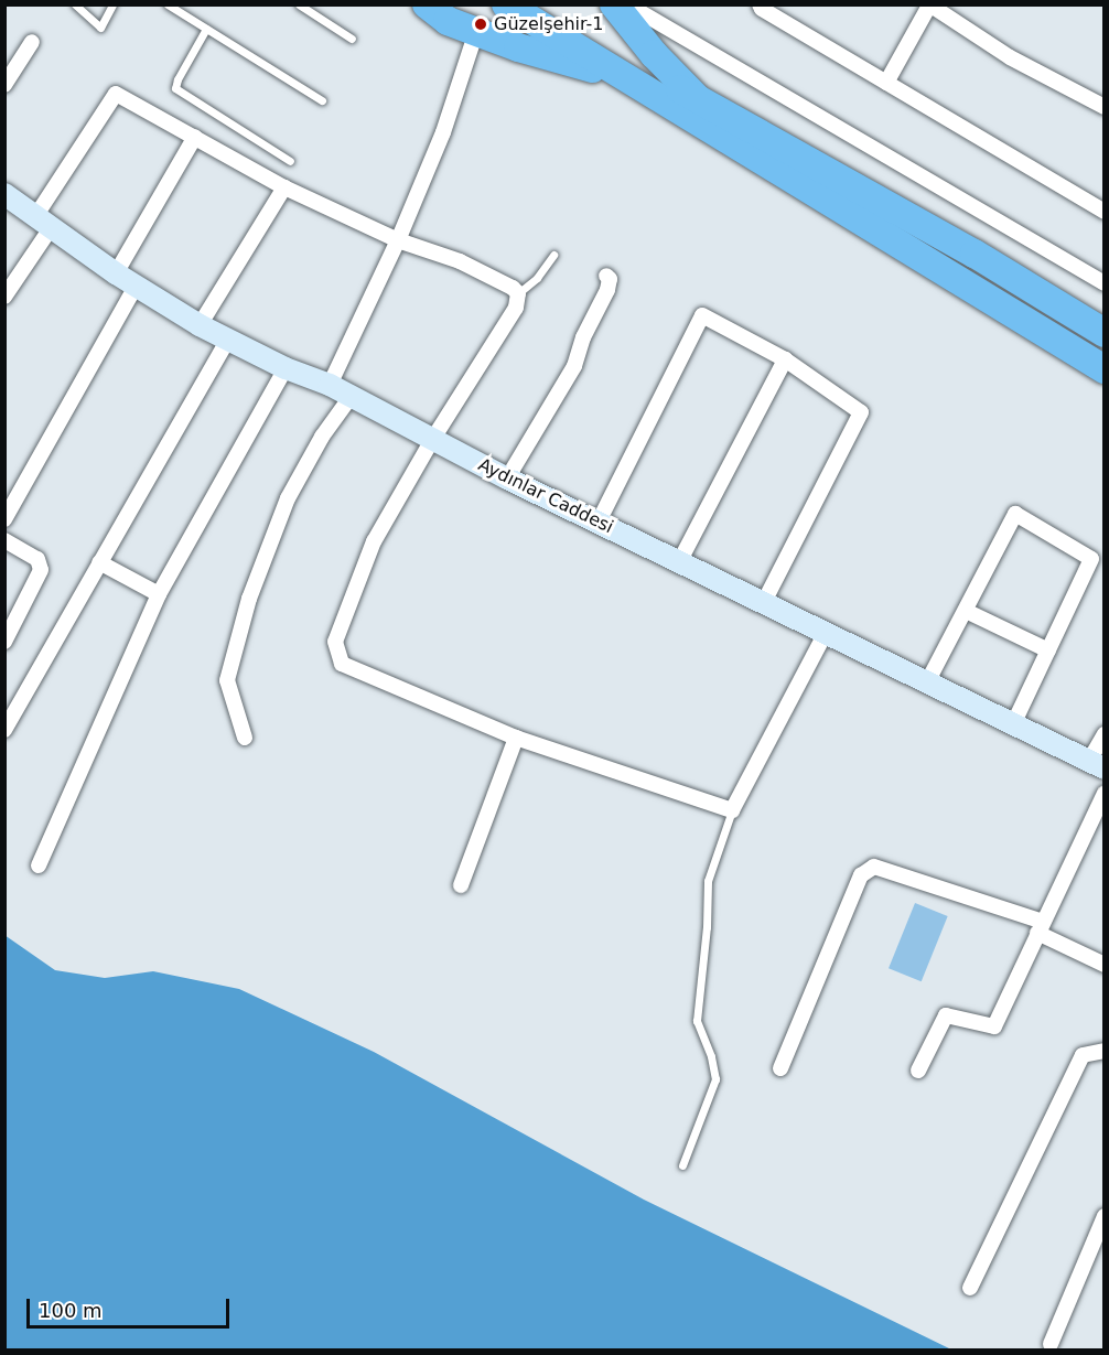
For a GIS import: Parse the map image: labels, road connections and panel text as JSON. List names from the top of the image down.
{
  "streets": {
    "street": ["Aydınlar Caddesi"]
  },
  "places": ["Güzelşehir-1"],
  "scale_bar": "100 m"
}
